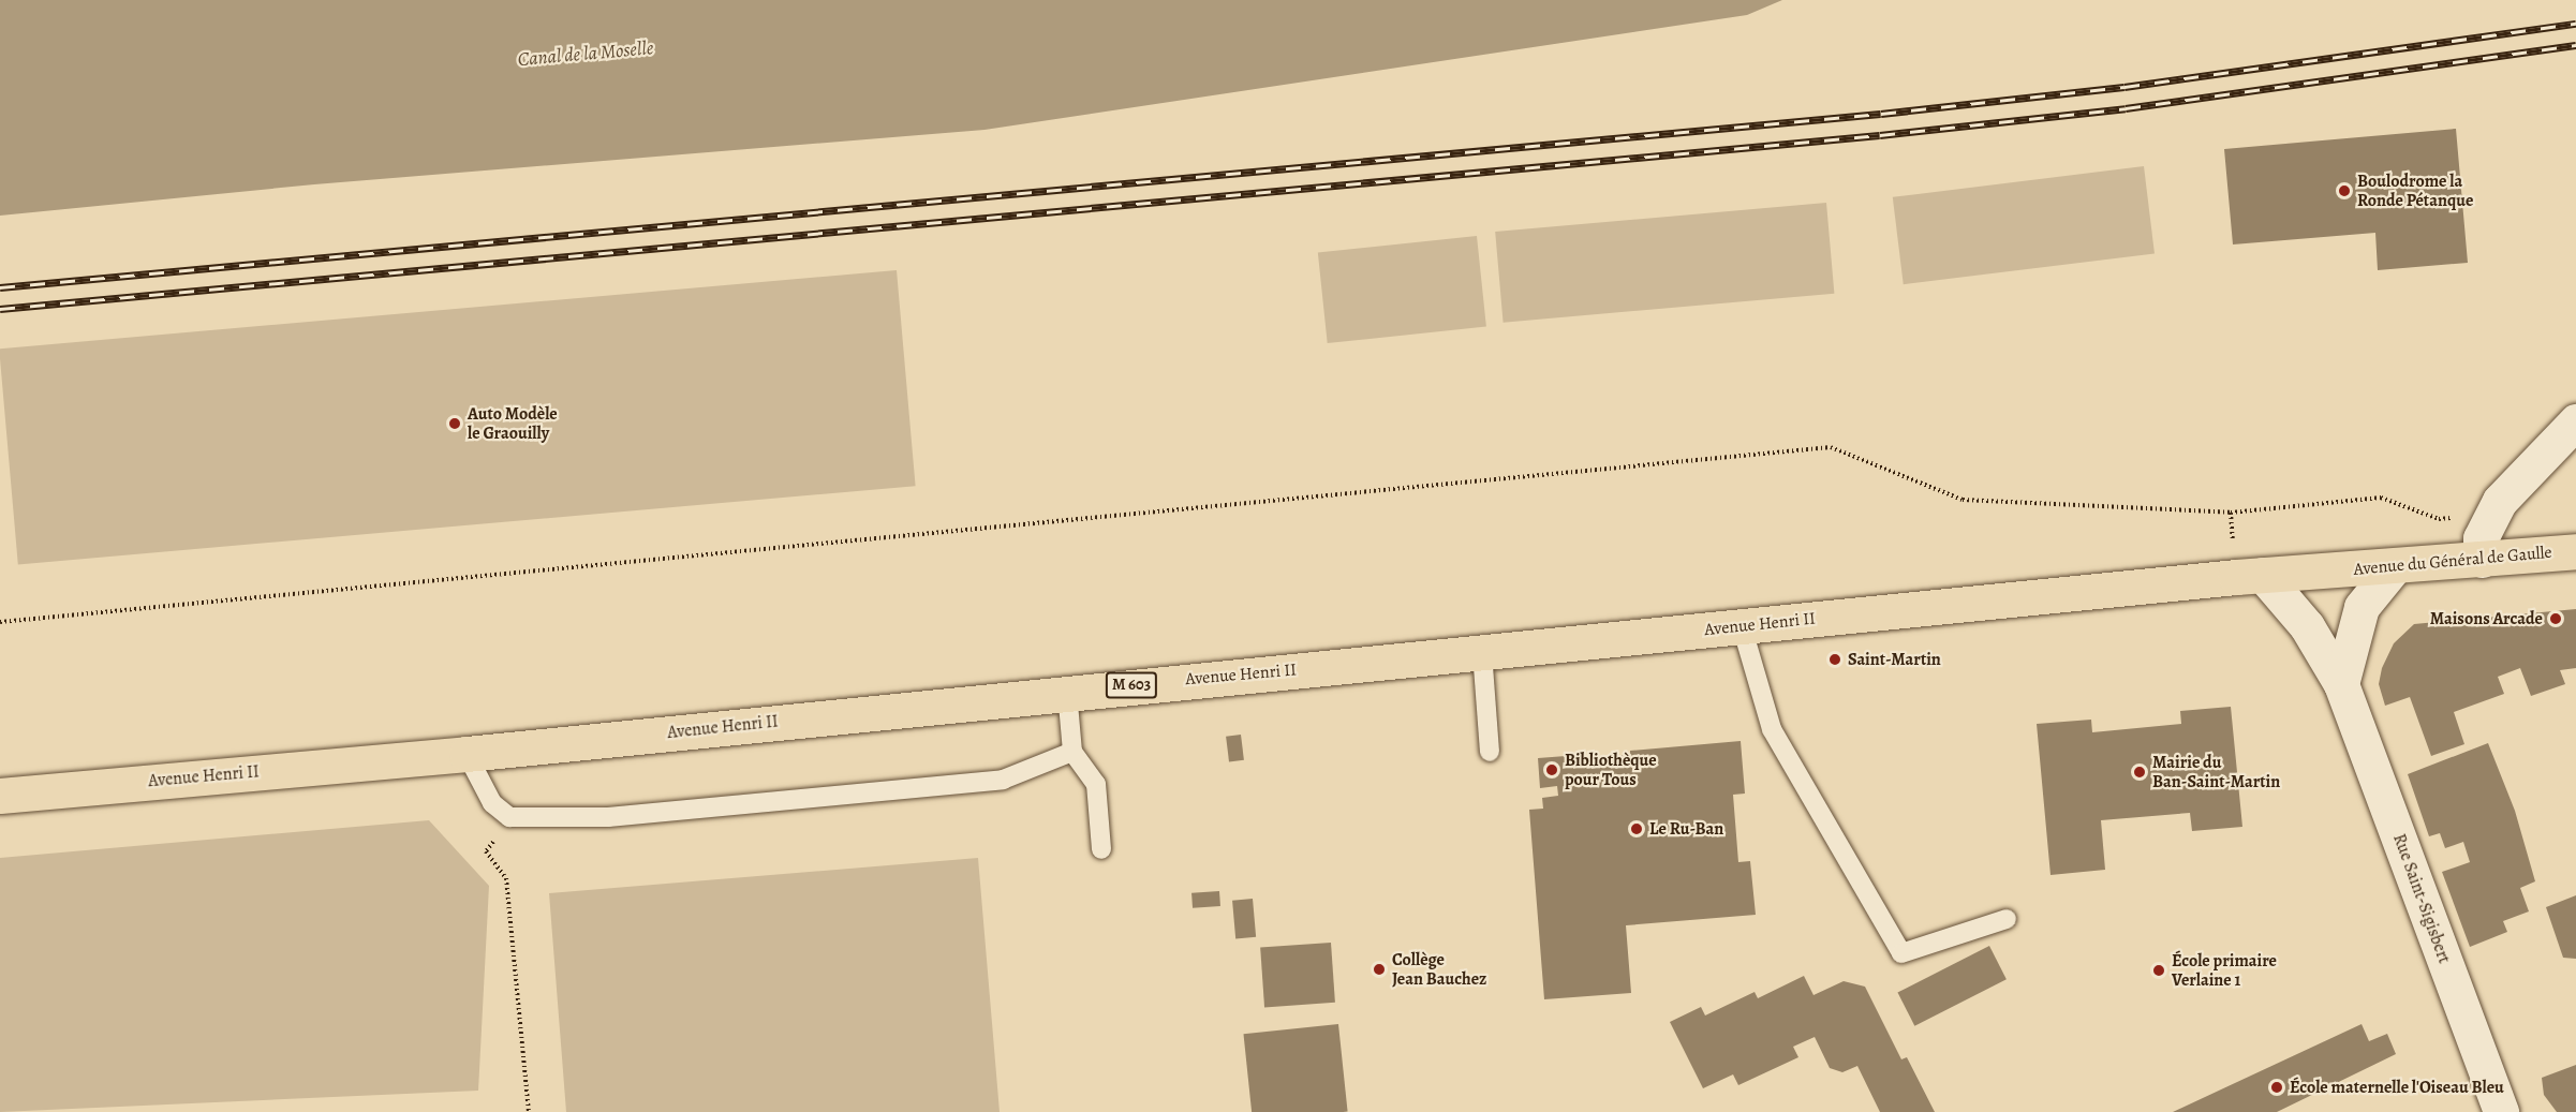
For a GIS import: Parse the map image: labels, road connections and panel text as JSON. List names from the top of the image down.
{
  "streets": {
    "main road": ["Avenue du Général de Gaulle", "Avenue Henri II", "M 603"],
    "street": ["Rue Saint-Sigisbert"]
  },
  "crossings": [
    ["Avenue du Général de Gaulle", "Avenue Henri II"],
    ["Avenue Henri II", "Rue Saint-Sigisbert"]
  ],
  "water": ["Canal de la Moselle"],
  "places": [
    "Boulodrome la Ronde Pétanque",
    "Auto Modèle le Graouilly",
    "Maisons Arcade",
    "Saint-Martin",
    "Bibliothèque pour Tous",
    "Mairie du Ban-Saint-Martin",
    "Le Ru-Ban",
    "Collège Jean Bauchez",
    "École primaire Verlaine 1",
    "École maternelle l'Oiseau Bleu"
  ]
}
